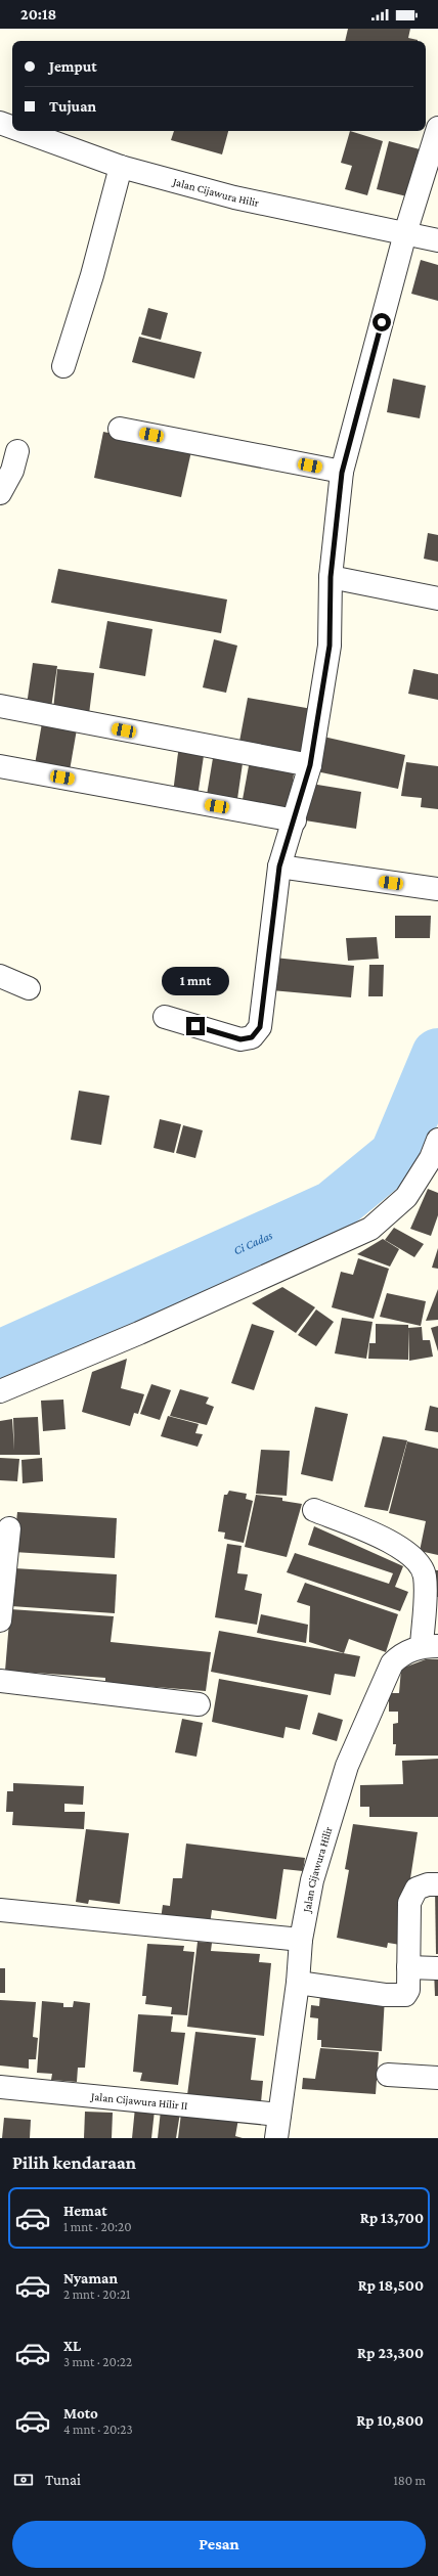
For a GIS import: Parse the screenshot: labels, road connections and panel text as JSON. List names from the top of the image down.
{
  "streets": {
    "street": ["Jalan Cijawura Hilir", "Jalan Cijawura Hilir II"]
  },
  "crossings": [
    ["Jalan Cijawura Hilir", "Jalan Cijawura Hilir II"]
  ],
  "water": ["Ci Cadas"],
  "page": {
    "status": "20:18",
    "banner": ["Jemput", "Tujuan"],
    "bubble": "1 mnt",
    "heading": "Pilih kendaraan",
    "list": [
      {
        "name": "Hemat",
        "note": "1 mnt · 20:20",
        "value": "Rp 13,700"
      },
      {
        "name": "Nyaman",
        "note": "2 mnt · 20:21",
        "value": "Rp 18,500"
      },
      {
        "name": "XL",
        "note": "3 mnt · 20:22",
        "value": "Rp 23,300"
      },
      {
        "name": "Moto",
        "note": "4 mnt · 20:23",
        "value": "Rp 10,800"
      }
    ],
    "pay": ["Tunai", "180 m"],
    "buttons": "Pesan"
  }
}
